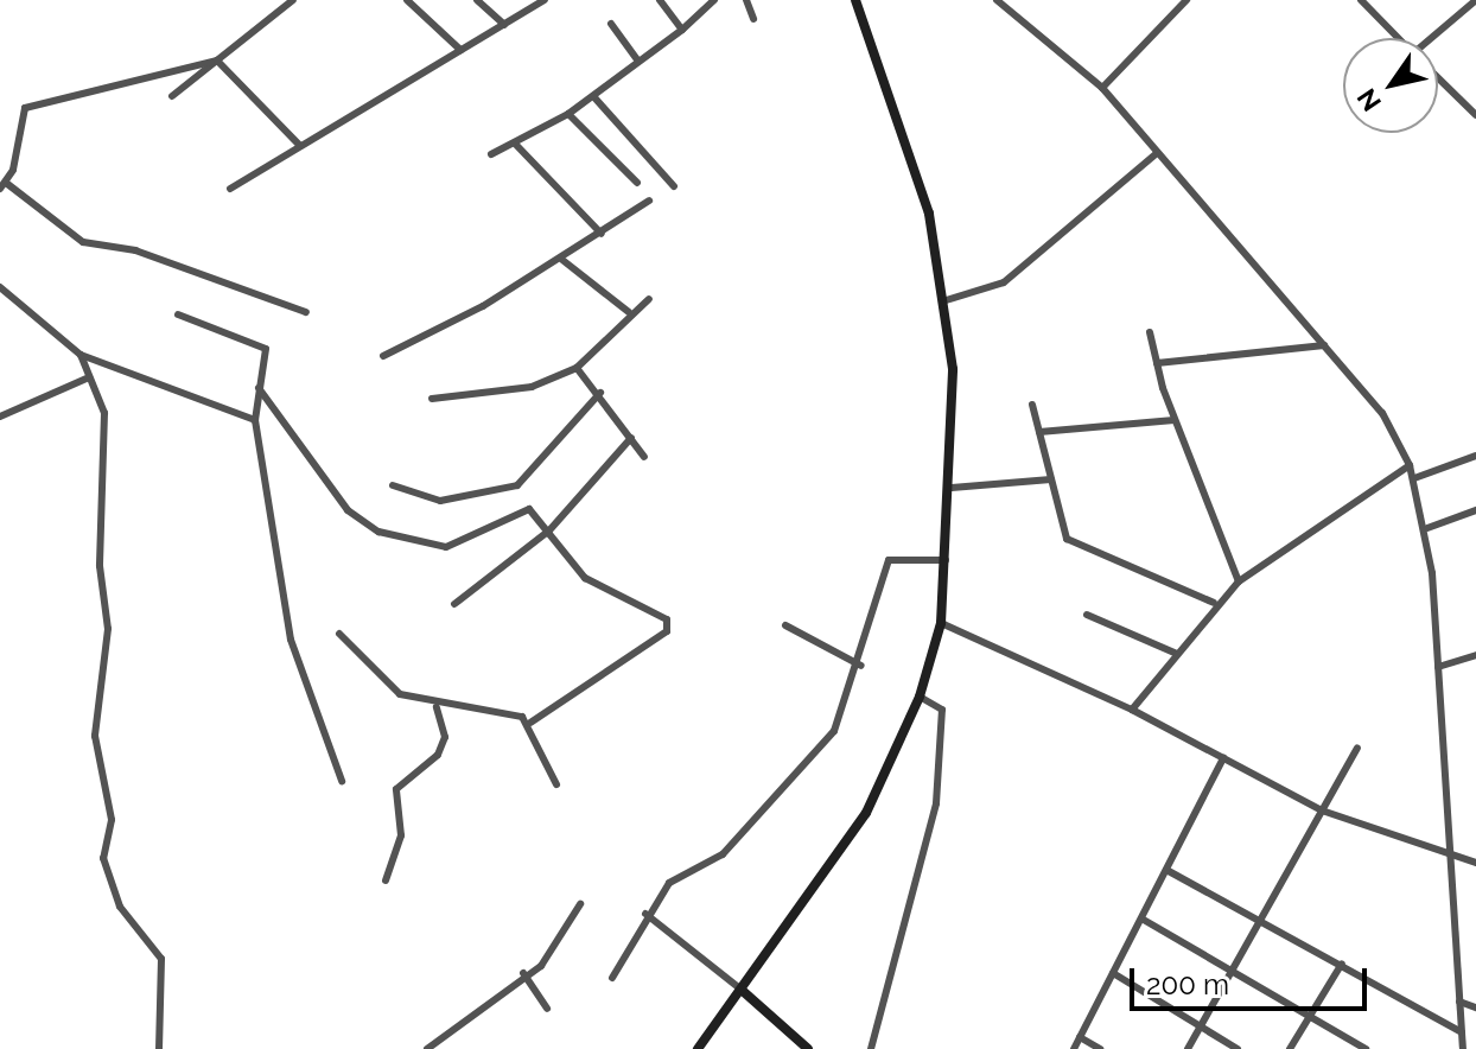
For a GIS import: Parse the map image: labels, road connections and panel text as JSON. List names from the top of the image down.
{
  "scale_bar": "200 m",
  "north": "bottom left"
}
